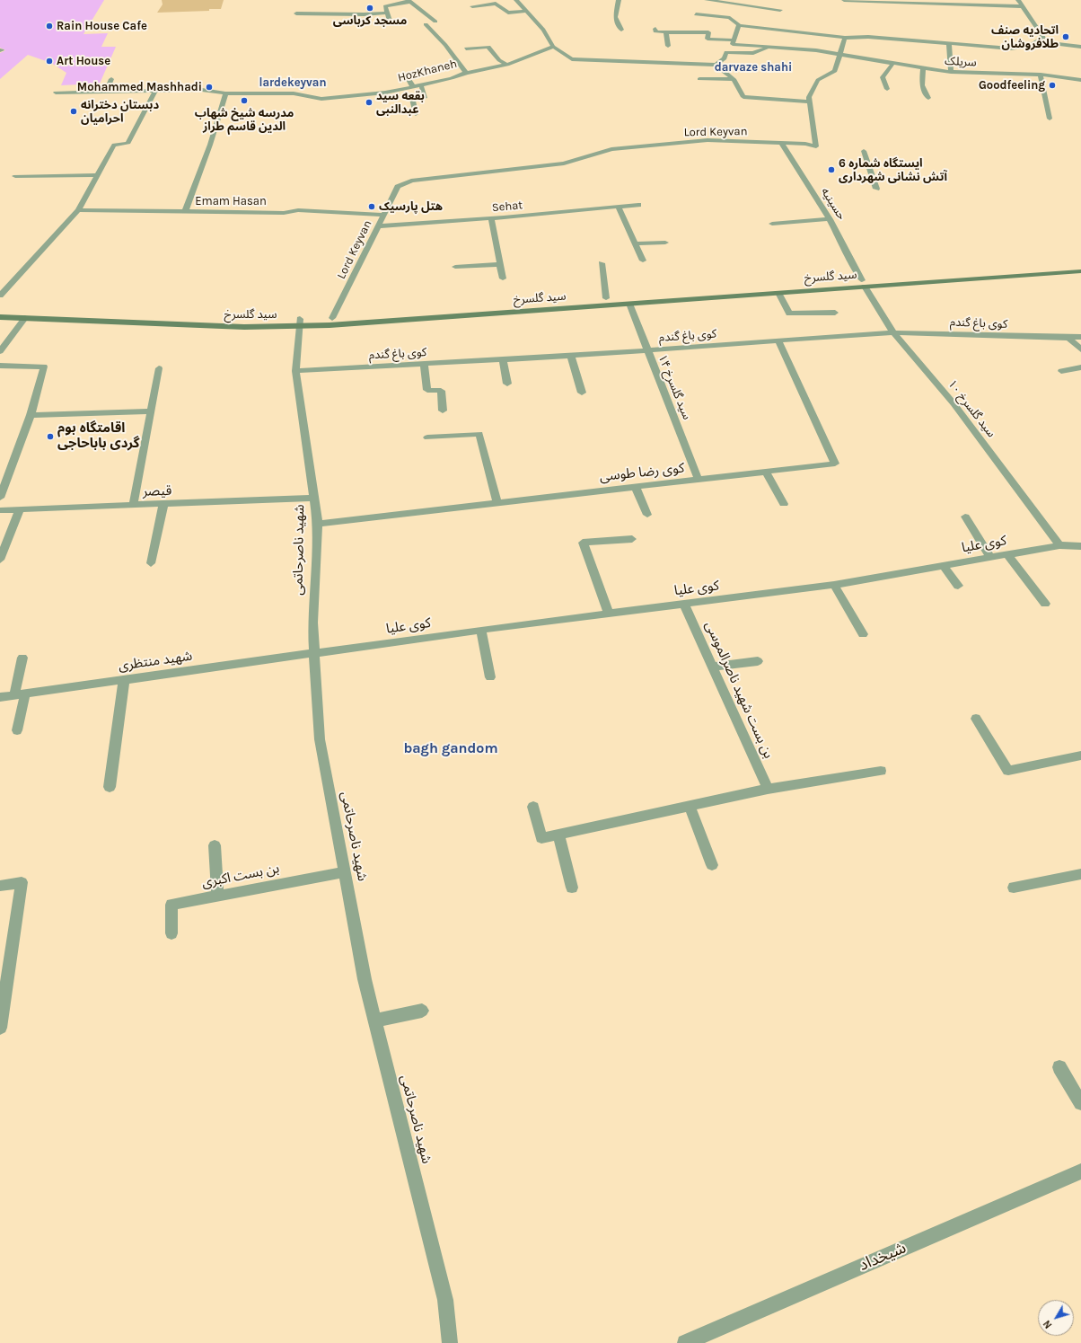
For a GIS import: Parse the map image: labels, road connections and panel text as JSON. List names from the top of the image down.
{
  "streets": {
    "main road": ["سید گلسرخ"],
    "street": [
      "سریلک",
      "HozKhaneh",
      "Lord Keyvan",
      "Emam Hasan",
      "حسینیه",
      "Sehat",
      "کوی باغ گندم",
      "سید گلسرخ ۱۴",
      "سید گلسرخ ۱۰",
      "کوی رضا طوسی",
      "قیصر",
      "کوی علیا",
      "شهید ناصرحاتمی",
      "شهید منتظری",
      "بن بست شهید ناصرالموسی",
      "بن بست اکبری",
      "شیخداد"
    ]
  },
  "crossings": [
    ["سریلک", "Lord Keyvan"],
    ["Lord Keyvan", "Emam Hasan"],
    ["Lord Keyvan", "حسینیه"],
    ["Lord Keyvan", "Sehat"],
    ["Lord Keyvan", "سید گلسرخ"],
    ["حسینیه", "سید گلسرخ"],
    ["حسینیه", "سید گلسرخ ۱۰"],
    ["سید گلسرخ", "سید گلسرخ ۱۴"],
    ["سید گلسرخ", "سید گلسرخ ۱۰"],
    ["سید گلسرخ", "شهید ناصرحاتمی"],
    ["کوی باغ گندم", "سید گلسرخ ۱۴"],
    ["کوی باغ گندم", "سید گلسرخ ۱۰"],
    ["کوی باغ گندم", "کوی رضا طوسی"],
    ["کوی باغ گندم", "شهید ناصرحاتمی"],
    ["سید گلسرخ ۱۴", "کوی رضا طوسی"],
    ["سید گلسرخ ۱۰", "کوی علیا"],
    ["کوی رضا طوسی", "شهید ناصرحاتمی"],
    ["قیصر", "شهید ناصرحاتمی"],
    ["کوی علیا", "شهید ناصرحاتمی"],
    ["کوی علیا", "شهید منتظری"],
    ["کوی علیا", "بن بست شهید ناصرالموسی"],
    ["شهید ناصرحاتمی", "شهید منتظری"],
    ["شهید ناصرحاتمی", "بن بست اکبری"]
  ],
  "districts": ["darvaze shahi", "lardekeyvan", "bagh gandom"],
  "places": [
    "مسجد کرباسی",
    "Rain House Cafe",
    "اتحادیه صنف طلافروشان",
    "Art House",
    "Goodfeeling",
    "Mohammed Mashhadi",
    "مدرسه شیخ شهاب الدین قاسم طراز",
    "بقعه سید عبدالنبی",
    "دبستان دخترانه احرامیان",
    "ایستگاه شماره 6 آتش نشانی شهرداری",
    "هتل پارسیک",
    "اقامتگاه بوم گردی باباحاجی"
  ],
  "north": "bottom left"
}
